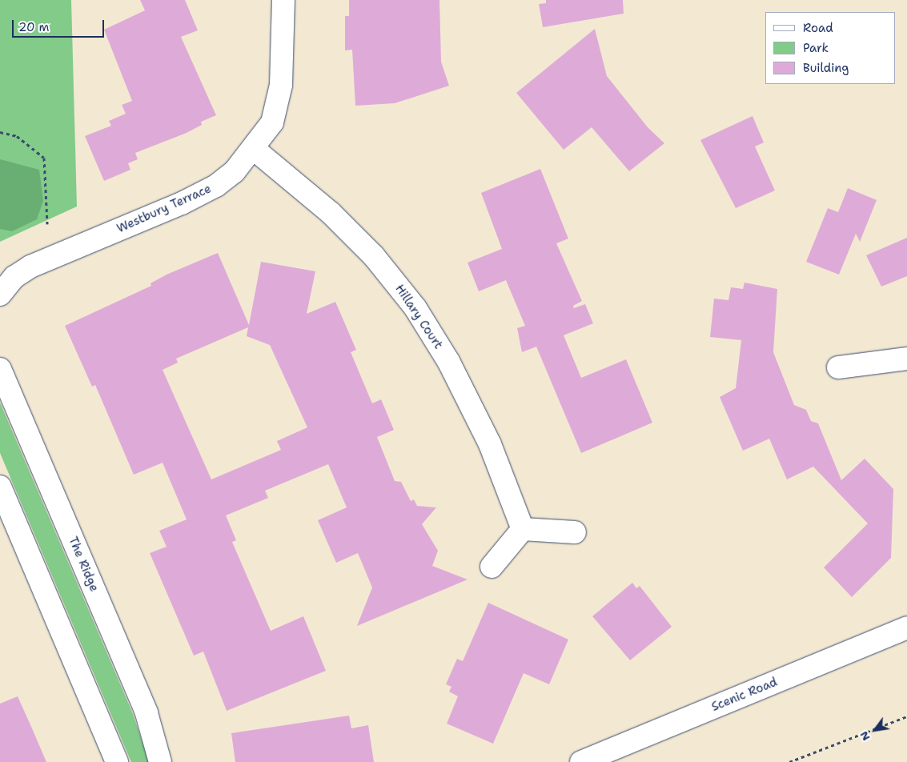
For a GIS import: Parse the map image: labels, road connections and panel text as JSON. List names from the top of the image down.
{
  "streets": {
    "street": [
      "Westbury Terrace",
      "Hillary Court",
      "The Ridge",
      "Scenic Road"
    ]
  },
  "crossings": [
    ["Westbury Terrace", "Hillary Court"]
  ],
  "legend": ["Road", "Park", "Building"],
  "scale_bar": "20 m",
  "north": "bottom left"
}
